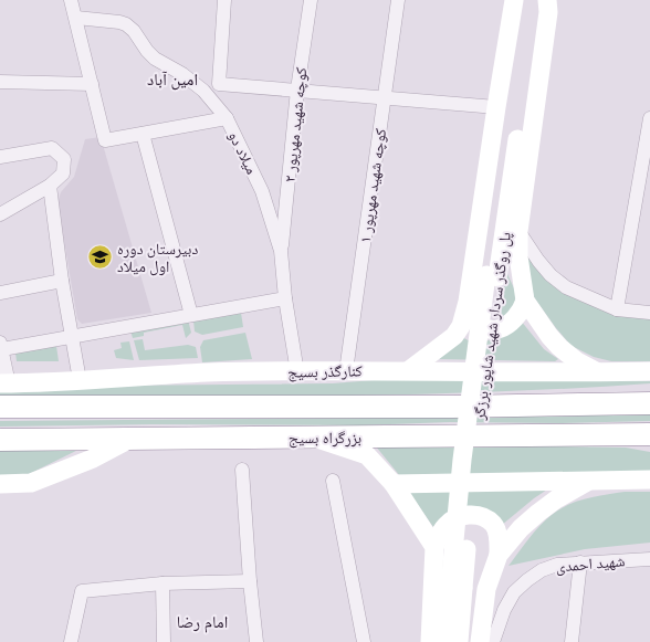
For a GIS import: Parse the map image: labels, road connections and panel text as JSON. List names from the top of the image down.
{
  "streets": {
    "highway": ["بزرگراه بسیج"],
    "main road": ["پل روگذر سردار شهید شاپور برزگر", "کنارگذر بسیج"],
    "street": [
      "کوچه شهید مهرپور ۲",
      "میلاد دو",
      "کوچه شهید مهرپور ۱",
      "شهید احمدی"
    ]
  },
  "crossings": [
    ["کوچه شهید مهرپور ۲", "میلاد دو"],
    ["میلاد دو", "کنارگذر بسیج"],
    ["کوچه شهید مهرپور ۱", "کنارگذر بسیج"]
  ],
  "districts": ["امین آباد", "امام رضا"],
  "places": {
    "school or university": ["دبیرستان دوره اول میلاد"]
  }
}
